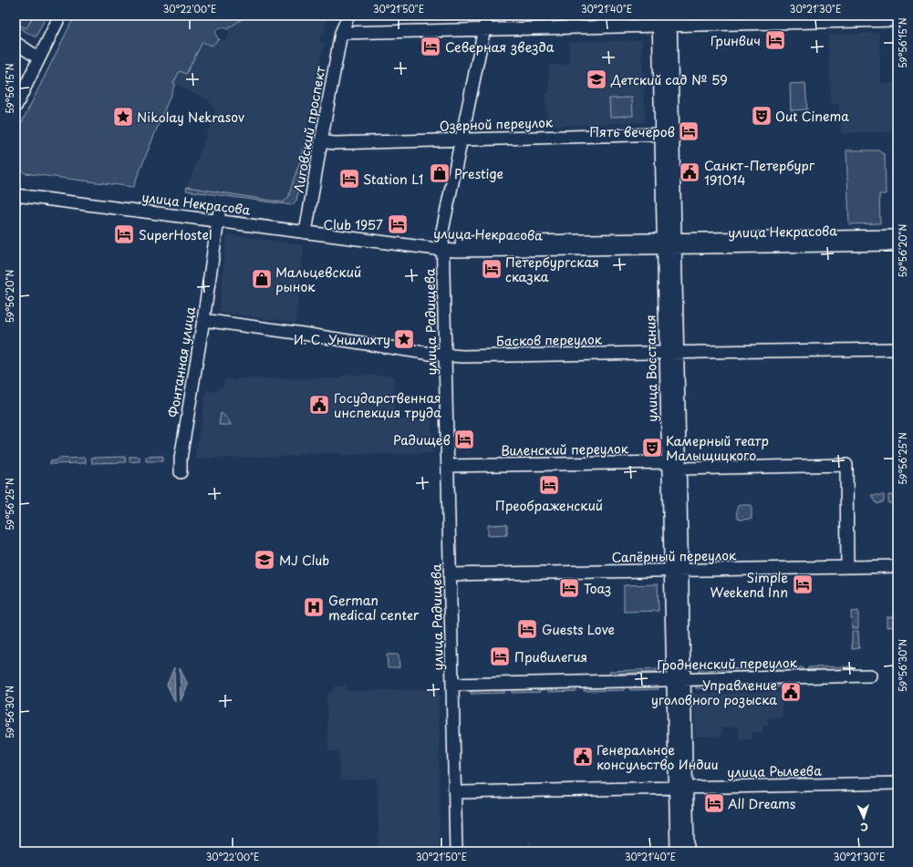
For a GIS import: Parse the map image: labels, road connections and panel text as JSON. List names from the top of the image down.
{
  "streets": {
    "street": [
      "Озерной переулок",
      "Лиговский проспект",
      "улица Некрасова",
      "улица Радищева",
      "Басков переулок",
      "Фонтанная улица",
      "улица Восстания",
      "Виленский переулок",
      "Сапёрный переулок",
      "Гродненский переулок",
      "улица Рылеева"
    ]
  },
  "crossings": [
    ["Озерной переулок", "Лиговский проспект"],
    ["Озерной переулок", "улица Радищева"],
    ["Озерной переулок", "улица Восстания"],
    ["Лиговский проспект", "улица Некрасова"],
    ["улица Некрасова", "улица Радищева"],
    ["улица Некрасова", "Фонтанная улица"],
    ["улица Некрасова", "улица Восстания"],
    ["улица Радищева", "Басков переулок"],
    ["улица Радищева", "Виленский переулок"],
    ["улица Радищева", "Сапёрный переулок"],
    ["улица Радищева", "Гродненский переулок"],
    ["улица Радищева", "улица Рылеева"],
    ["Басков переулок", "Фонтанная улица"],
    ["Басков переулок", "улица Восстания"],
    ["улица Восстания", "Виленский переулок"],
    ["улица Восстания", "Сапёрный переулок"],
    ["улица Восстания", "Гродненский переулок"],
    ["улица Восстания", "улица Рылеева"]
  ],
  "places": {
    "hotel": [
      "Гринвич",
      "Северная звезда",
      "Пять вечеров",
      "Station L1",
      "Club 1957",
      "SuperHostel",
      "Петербургская сказка",
      "Радищев",
      "Преображенский",
      "Simple Weekend Inn",
      "Тоаз",
      "Guests Love",
      "Привилегия",
      "All Dreams"
    ],
    "school or university": ["Детский сад № 59", "MJ Club"],
    "theatre": ["Out Cinema", "Камерный театр Малыщицкого"],
    "place": ["Nikolay Nekrasov", "И. С. Уншлихту"],
    "public building": [
      "Санкт-Петербург 191014",
      "Государственная инспекция труда",
      "Управление уголовного розыска",
      "Генеральное консульство Индии"
    ],
    "shop": ["Prestige", "Мальцевский рынок"],
    "hospital": ["German medical center"]
  },
  "north": "bottom",
  "coordinates": [
    "30°22'00\"E",
    "30°21'50\"E",
    "30°21'40\"E",
    "30°21'30\"E",
    "59°56'15\"N",
    "59°56'20\"N",
    "59°56'25\"N",
    "59°56'30\"N"
  ]
}
